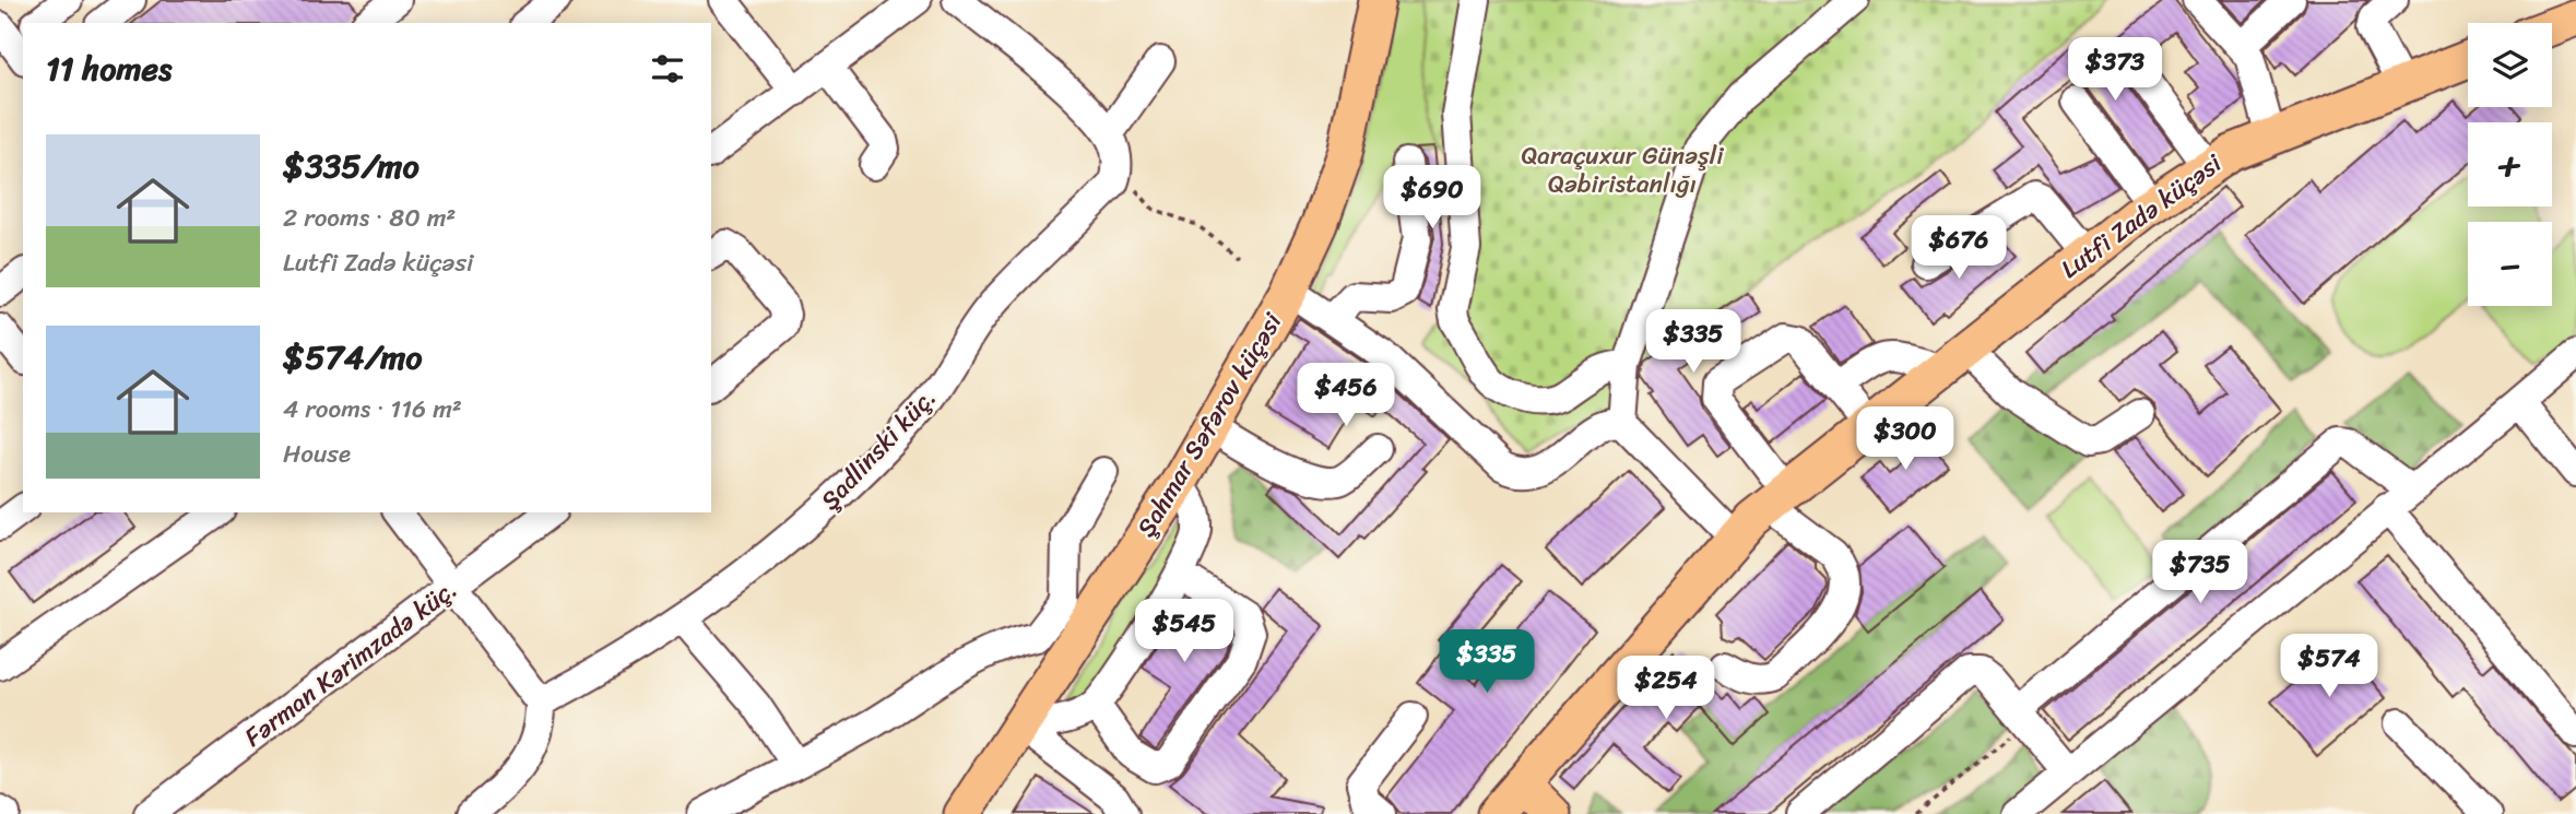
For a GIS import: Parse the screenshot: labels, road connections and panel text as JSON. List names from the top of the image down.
{
  "streets": {
    "main road": ["Lutfi Zadə küçəsi", "Şahmar Səfərov küçəsi"],
    "street": ["Şadlinski küç.", "Fərman Kərimzadə küç."]
  },
  "parks": ["Qaraçuxur Günəşli Qəbiristanlığı"],
  "page": {
    "map_buttons": ["+", "−"],
    "heading": "11 homes",
    "price": [
      "$373",
      "$690",
      "$676",
      "$335",
      "$456",
      "$300",
      "$735",
      "$545",
      "$335",
      "$574",
      "$254"
    ],
    "list": [
      {
        "name": "$335/mo",
        "note": "2 rooms · 80 m² · Lutfi Zadə küçəsi"
      },
      {
        "name": "$574/mo",
        "note": "4 rooms · 116 m² · House"
      }
    ]
  }
}
